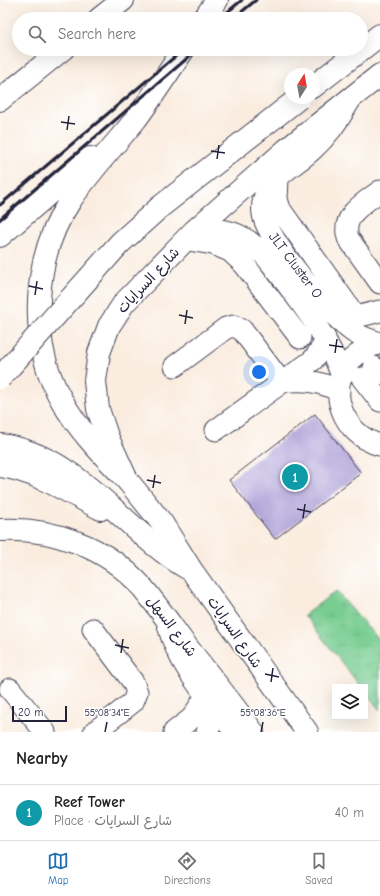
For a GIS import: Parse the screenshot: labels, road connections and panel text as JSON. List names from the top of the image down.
{
  "streets": {
    "main road": ["شارع السرايات", "شارع السهل"],
    "lane": ["JLT Cluster O"]
  },
  "crossings": [
    ["JLT Cluster O", "شارع السرايات"]
  ],
  "scale_bar": "20 m",
  "north": "top",
  "page": {
    "search": "Search here",
    "pins": "1",
    "scale": "20 m",
    "heading": "Nearby",
    "list": [
      {
        "mark": "1",
        "name": "Reef Tower",
        "note": "Place · شارع السرايات",
        "value": "40 m"
      }
    ],
    "nav": ["Map", "Directions", "Saved"]
  },
  "coordinates": ["55°08'34\"E", "55°08'36\"E"]
}
